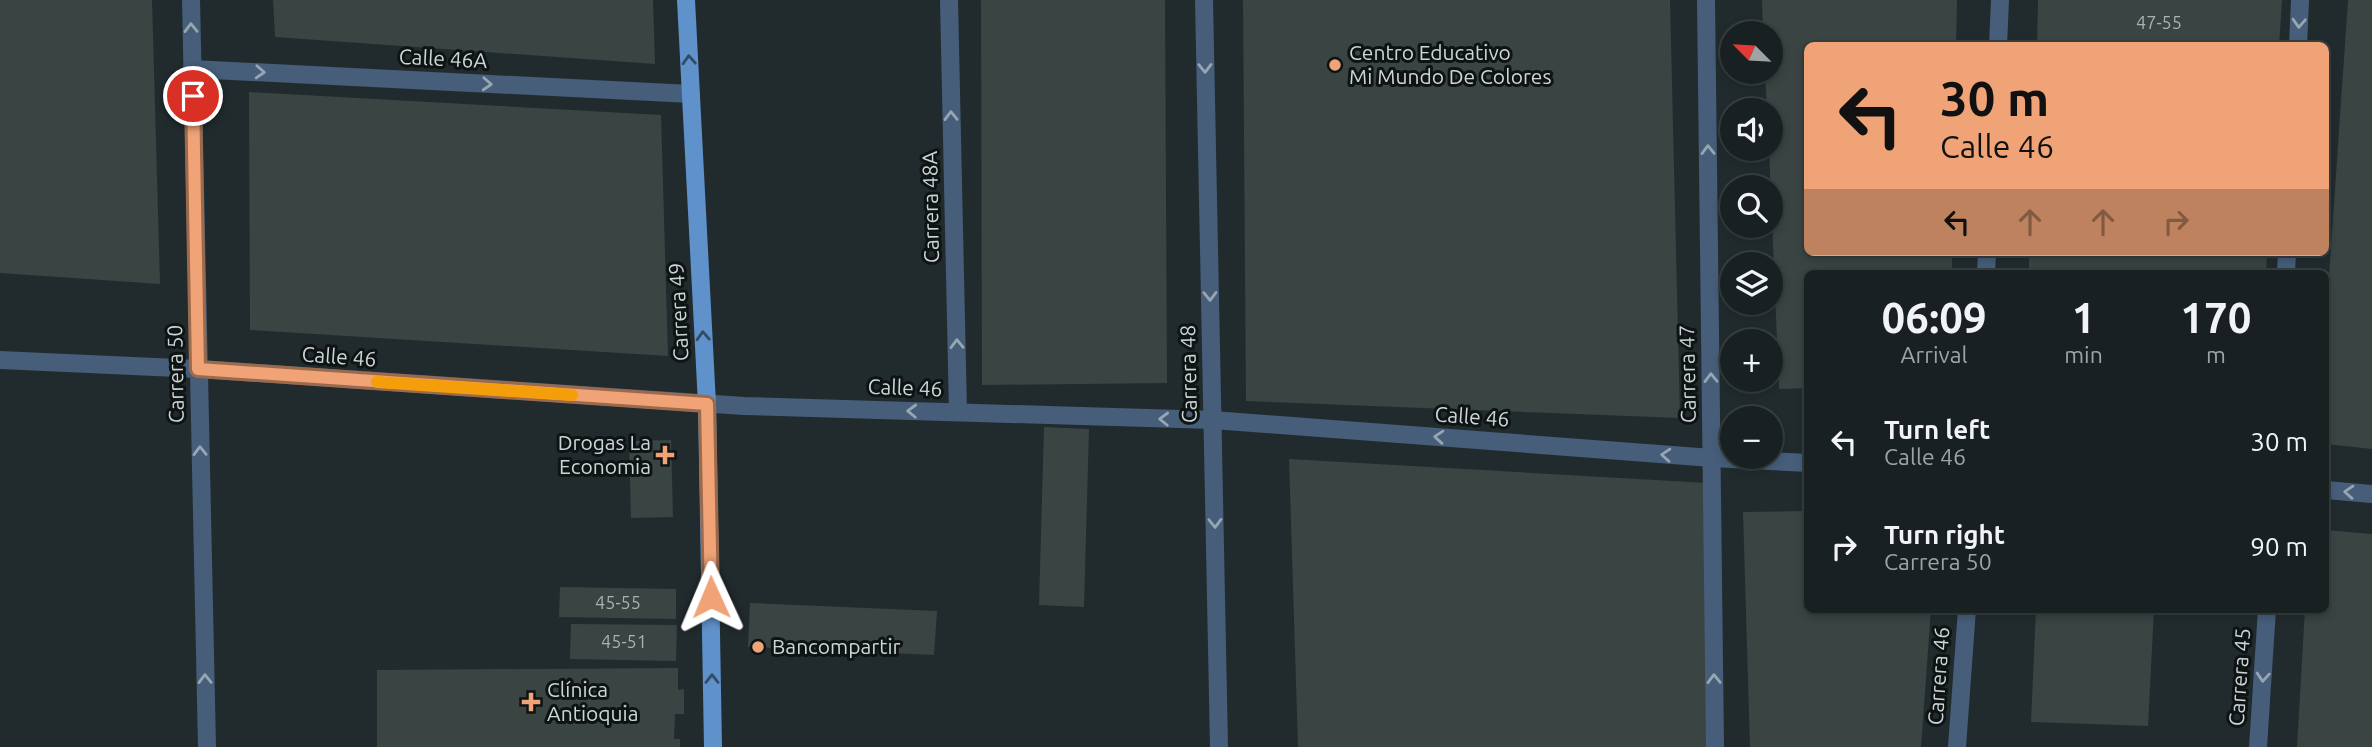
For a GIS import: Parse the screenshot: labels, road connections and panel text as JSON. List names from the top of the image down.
{
  "streets": {
    "main road": ["Carrera 49"],
    "street": [
      "Calle 46A",
      "Carrera 48A",
      "Calle 46",
      "Carrera 50",
      "Carrera 48",
      "Carrera 47",
      "Carrera 46",
      "Carrera 45"
    ]
  },
  "crossings": [
    ["Calle 46A", "Carrera 49"],
    ["Calle 46A", "Carrera 50"],
    ["Carrera 48A", "Calle 46"],
    ["Carrera 49", "Calle 46"],
    ["Calle 46", "Carrera 50"],
    ["Calle 46", "Carrera 48"],
    ["Calle 46", "Carrera 47"]
  ],
  "one_way": [
    "Calle 46A",
    "Carrera 48A",
    "Carrera 49",
    "Calle 46",
    "Carrera 50",
    "Carrera 48",
    "Carrera 47",
    "Carrera 45"
  ],
  "places": {
    "other": ["Centro Educativo Mi Mundo De Colores", "Bancompartir"],
    "health": ["Drogas La Economia", "Clínica Antioquia"]
  },
  "house_numbers": ["47-55", "45-55", "45-51"],
  "north": "top left",
  "page": {
    "map_buttons": ["+", "−"],
    "turn": ["30 m", "Calle 46"],
    "eta": [
      "06:09",
      "Arrival",
      "1",
      "min",
      "170",
      "m"
    ],
    "list": [
      {
        "name": "Turn left",
        "note": "Calle 46",
        "value": "30 m"
      },
      {
        "name": "Turn right",
        "note": "Carrera 50",
        "value": "90 m"
      }
    ]
  }
}
